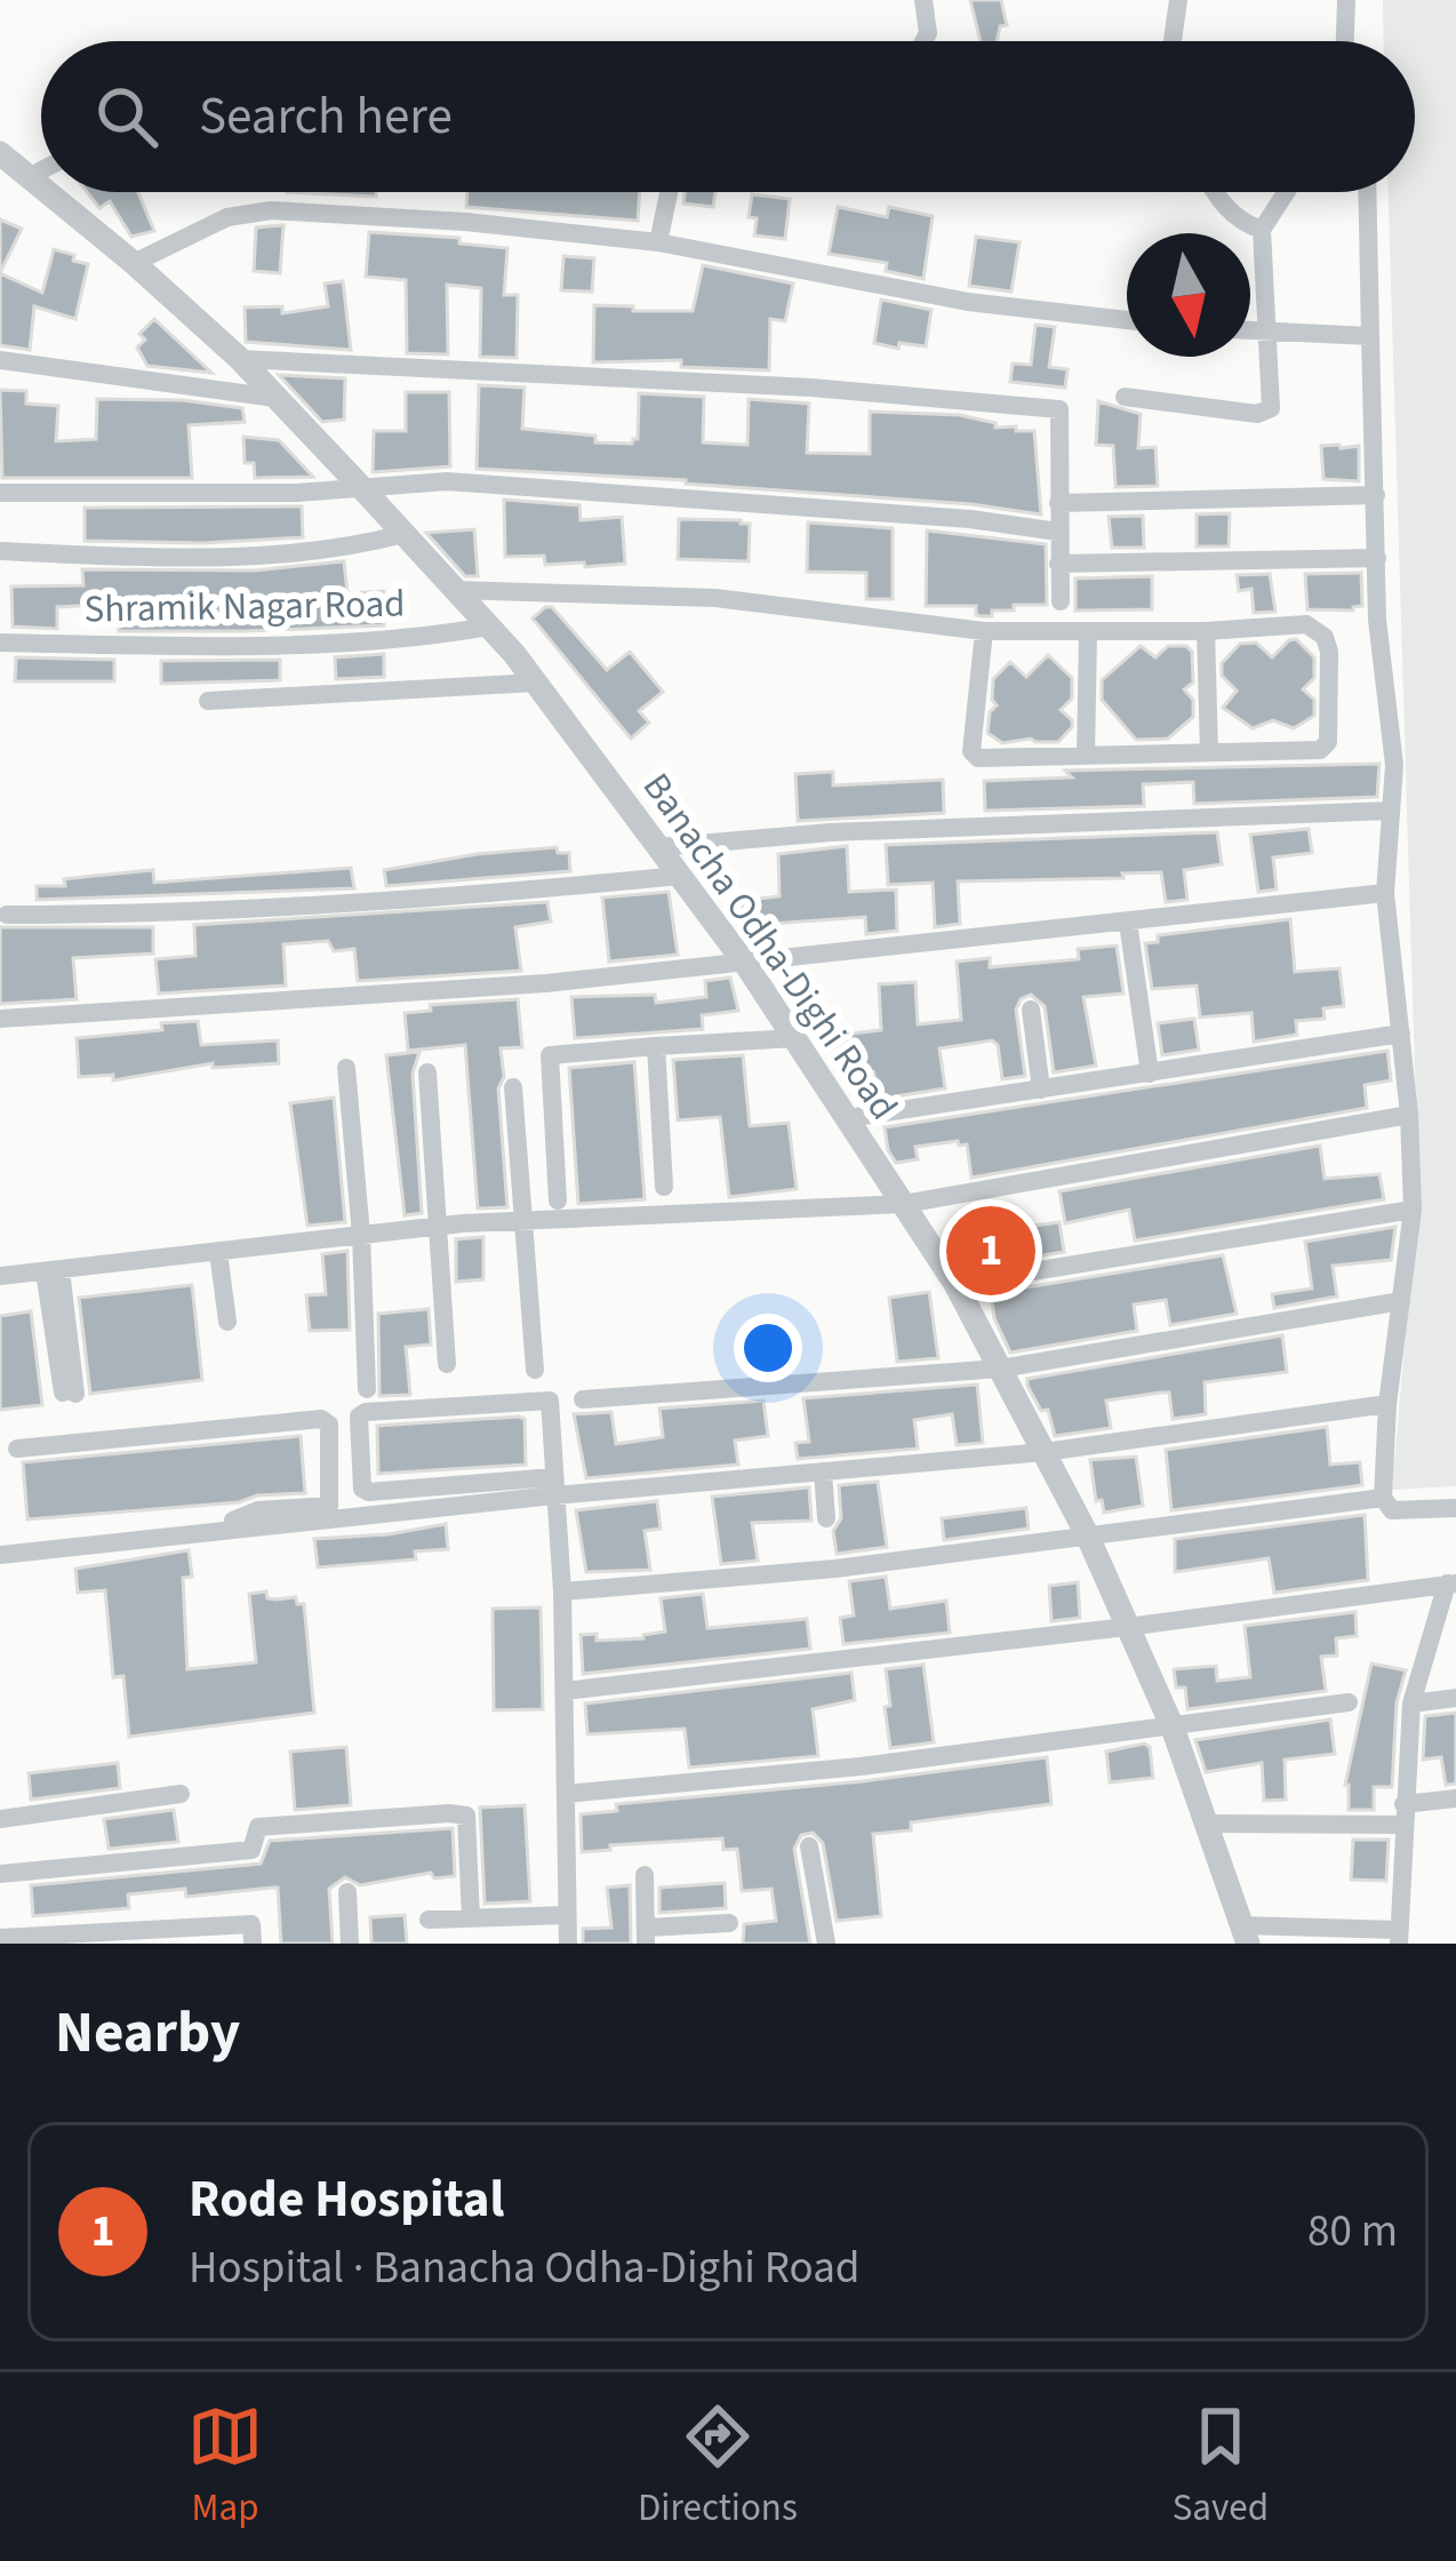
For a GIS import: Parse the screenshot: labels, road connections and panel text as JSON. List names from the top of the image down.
{
  "streets": {
    "street": ["Shramik Nagar Road", "Banacha Odha-Dighi Road"]
  },
  "crossings": [
    ["Shramik Nagar Road", "Banacha Odha-Dighi Road"]
  ],
  "north": "bottom",
  "page": {
    "search": "Search here",
    "pins": "1",
    "heading": "Nearby",
    "list": [
      {
        "mark": "1",
        "name": "Rode Hospital",
        "note": "Hospital · Banacha Odha-Dighi Road",
        "value": "80 m"
      }
    ],
    "nav": ["Map", "Directions", "Saved"]
  }
}
